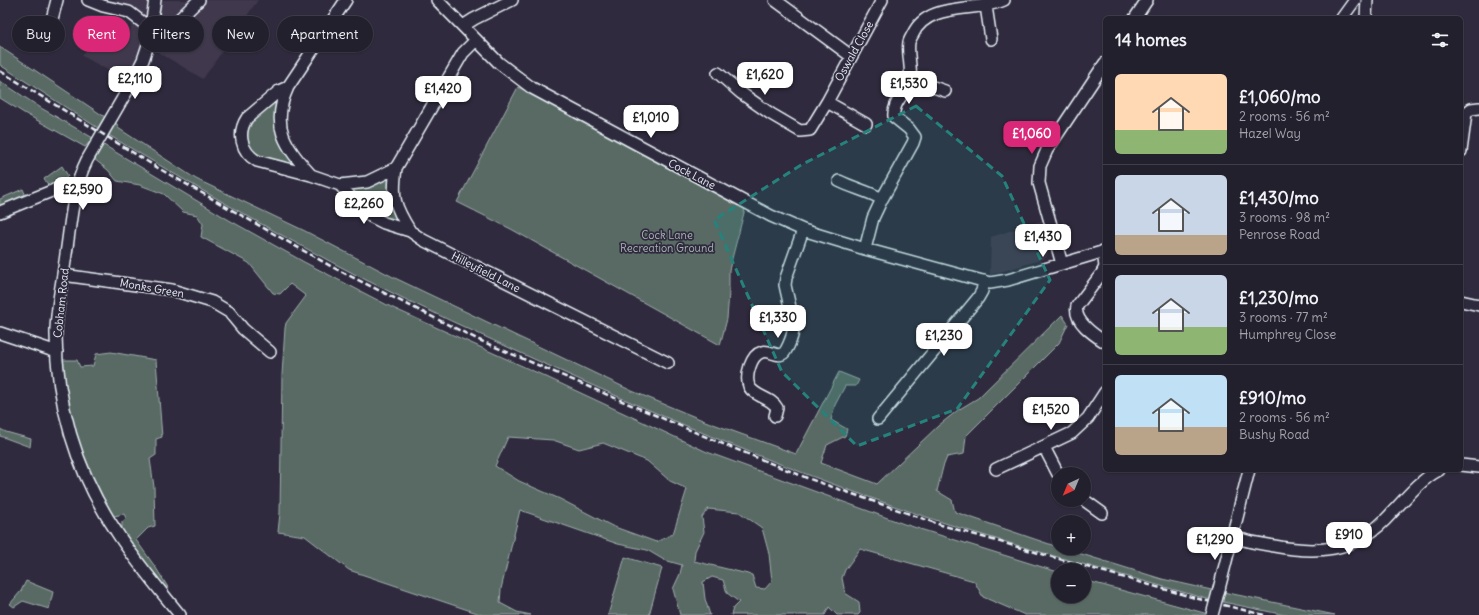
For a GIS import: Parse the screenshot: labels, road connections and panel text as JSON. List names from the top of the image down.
{
  "streets": {
    "street": [
      "Oswald Close",
      "Cock Lane",
      "Hilleyfield Lane",
      "Monks Green",
      "Cobham Road"
    ]
  },
  "crossings": [
    ["Monks Green", "Cobham Road"]
  ],
  "parks": ["Cock Lane Recreation Ground"],
  "north": "bottom left",
  "page": {
    "chip": [
      "Buy",
      "Rent",
      "Filters",
      "New",
      "Apartment"
    ],
    "heading": "14 homes",
    "price": [
      "£1,620",
      "£2,110",
      "£1,530",
      "£1,420",
      "£1,010",
      "£1,060",
      "£2,590",
      "£2,260",
      "£1,430",
      "£1,330",
      "£1,230",
      "£1,520",
      "£910",
      "£1,290"
    ],
    "list": [
      {
        "name": "£1,060/mo",
        "note": "2 rooms · 56 m² · Hazel Way"
      },
      {
        "name": "£1,430/mo",
        "note": "3 rooms · 98 m² · Penrose Road"
      },
      {
        "name": "£1,230/mo",
        "note": "3 rooms · 77 m² · Humphrey Close"
      },
      {
        "name": "£910/mo",
        "note": "2 rooms · 56 m² · Bushy Road"
      }
    ],
    "map_buttons": ["+", "−"]
  }
}
